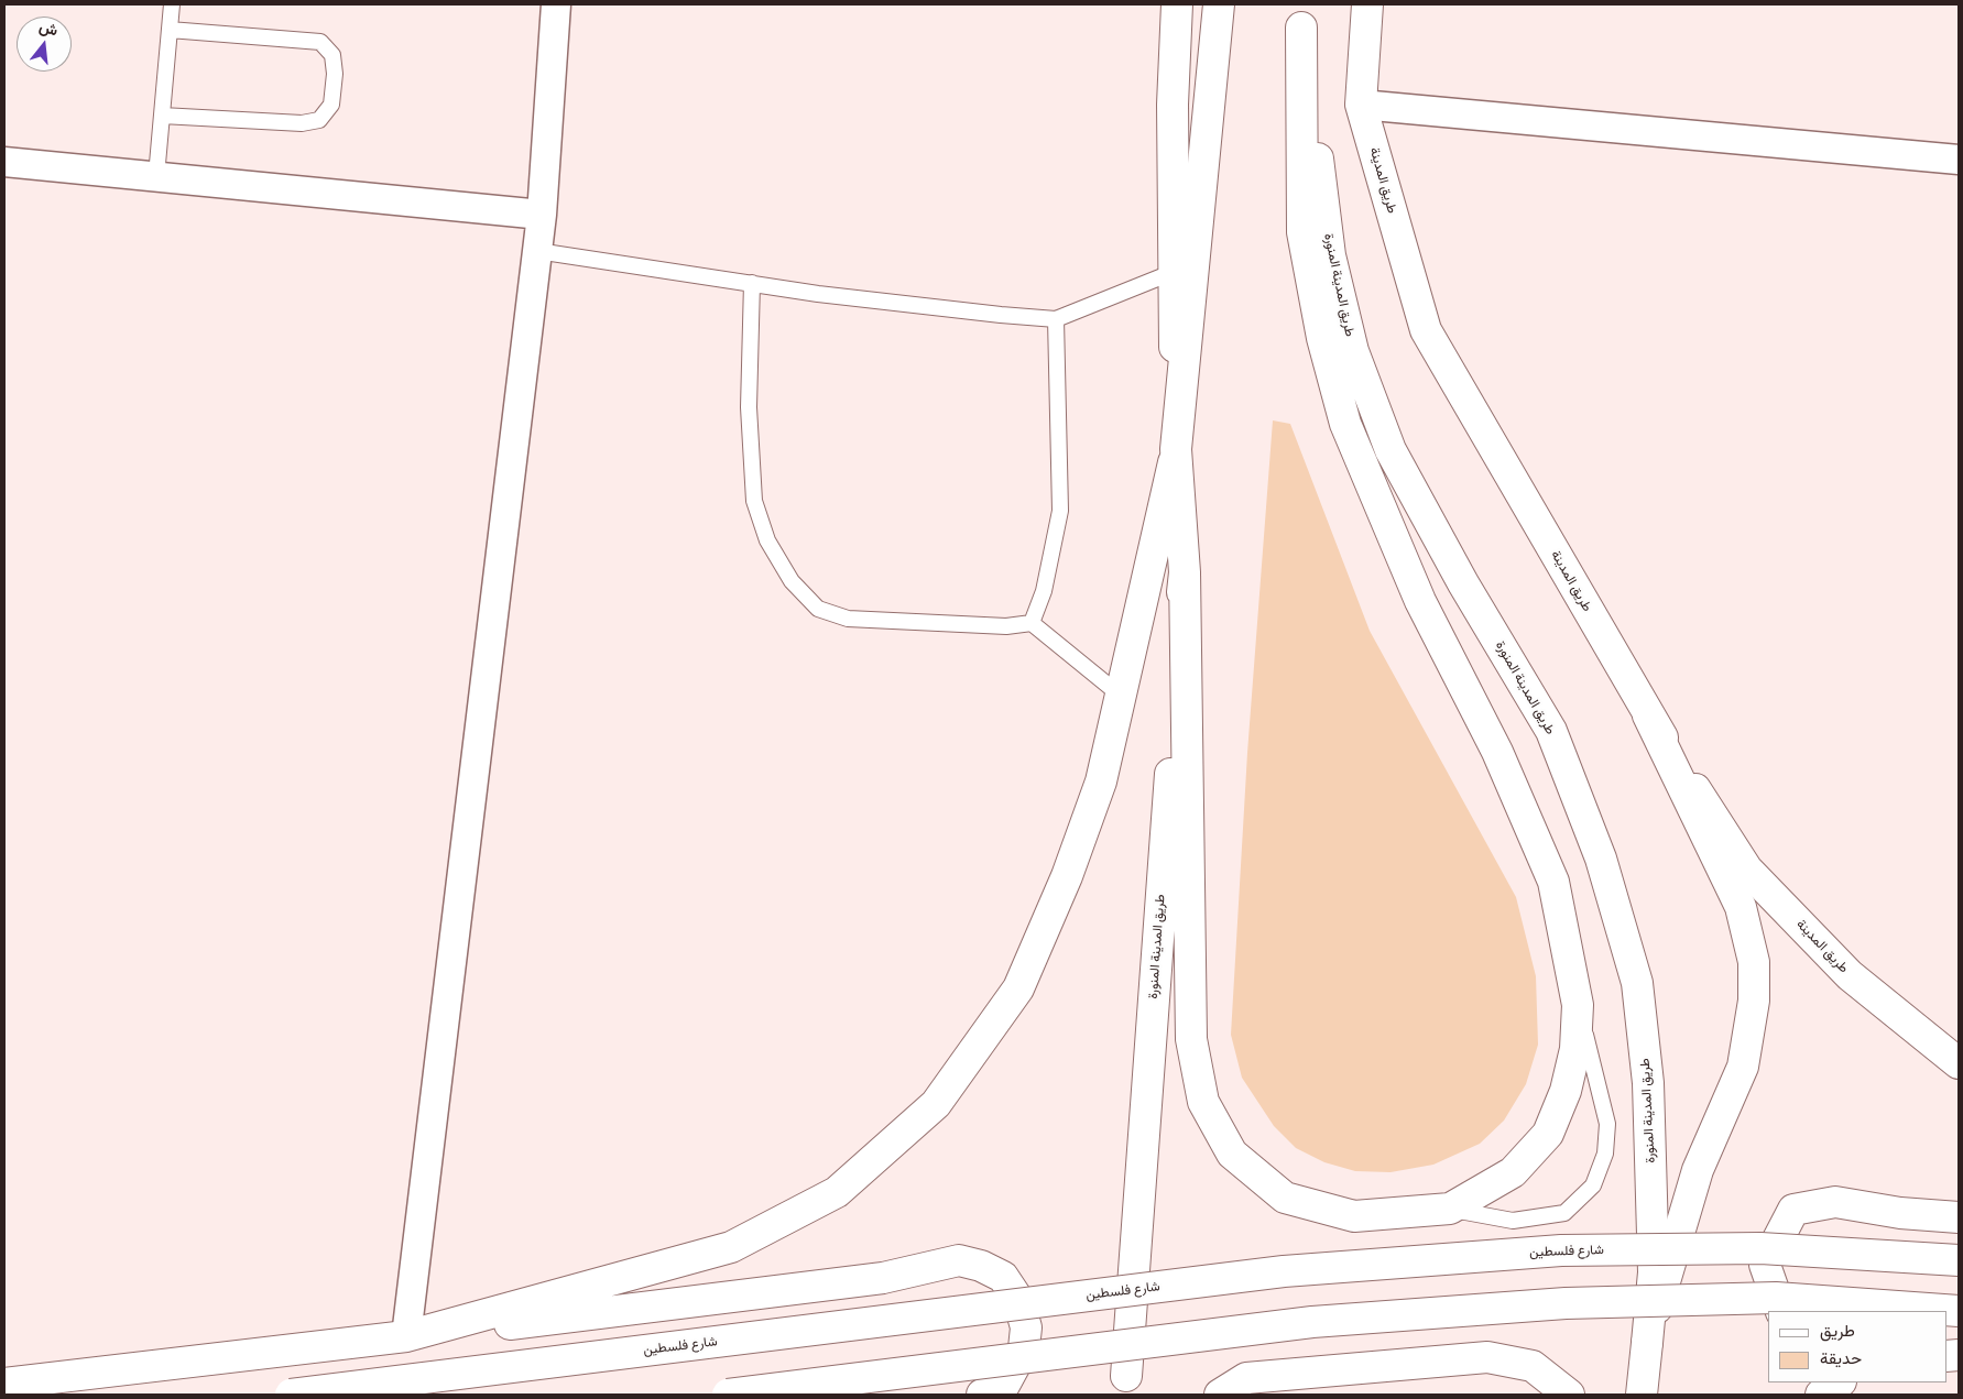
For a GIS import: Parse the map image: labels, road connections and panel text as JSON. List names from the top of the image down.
{
  "streets": {
    "main road": ["طريق المدينة", "طريق المدينة المنورة", "شارع فلسطين"]
  },
  "legend": ["طريق", "حديقة"],
  "north": "top"
}
